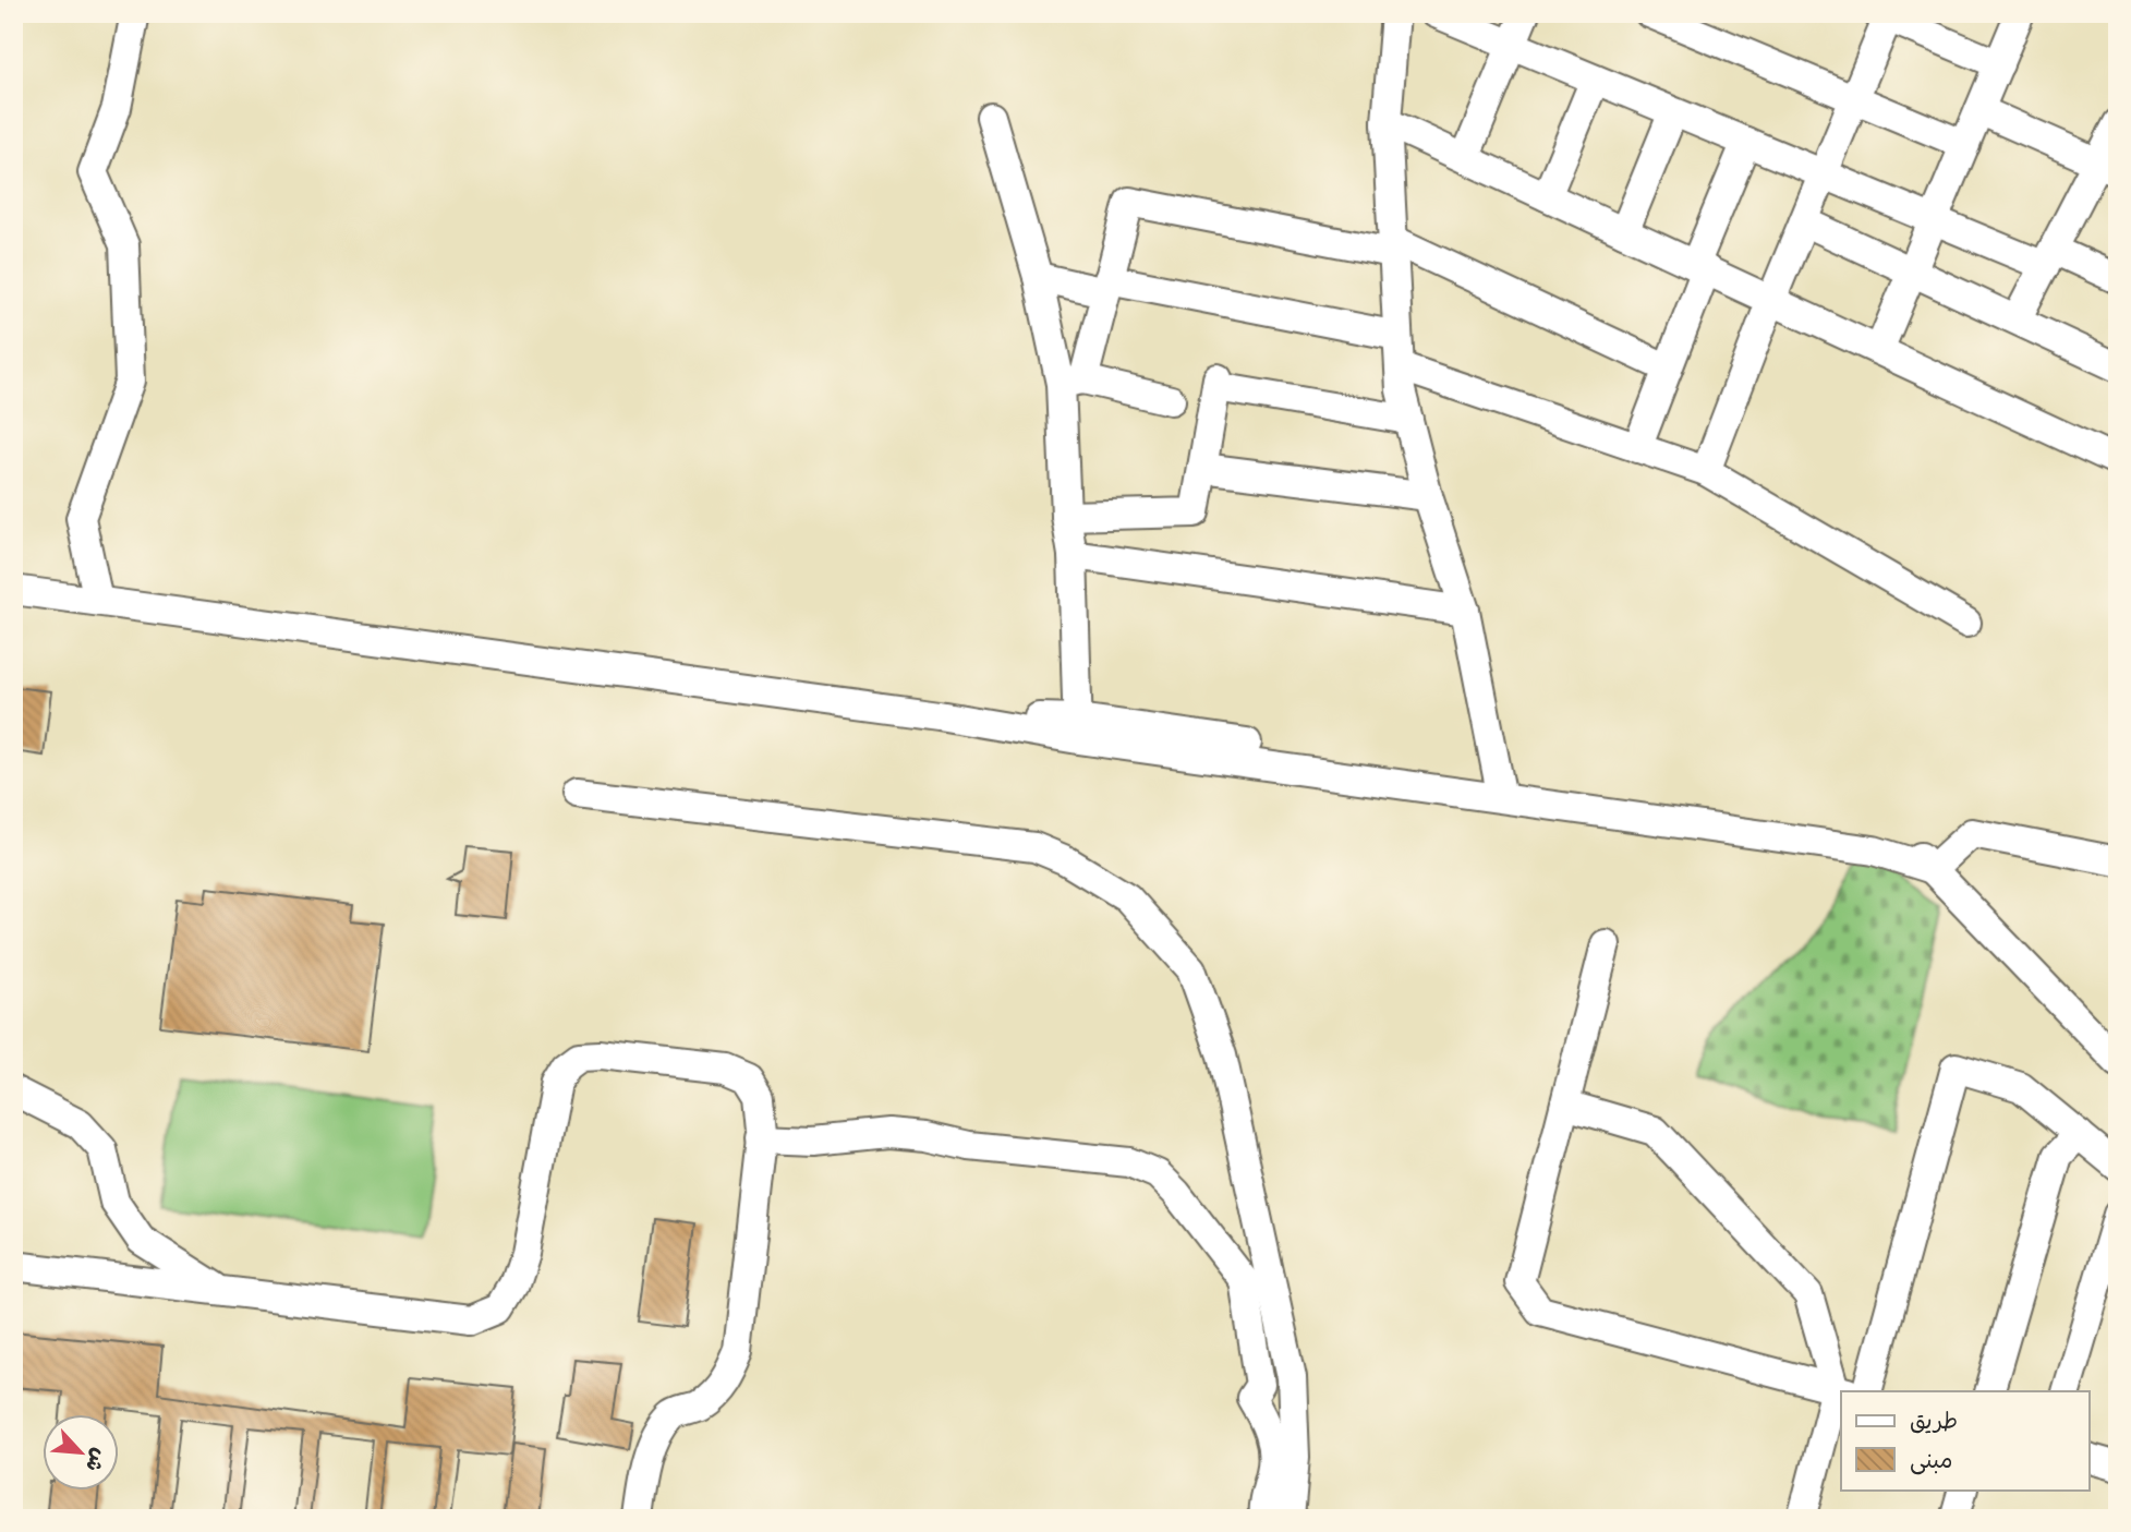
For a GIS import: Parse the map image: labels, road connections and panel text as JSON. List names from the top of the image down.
{
  "legend": ["طريق", "مبنى"],
  "north": "bottom right"
}
